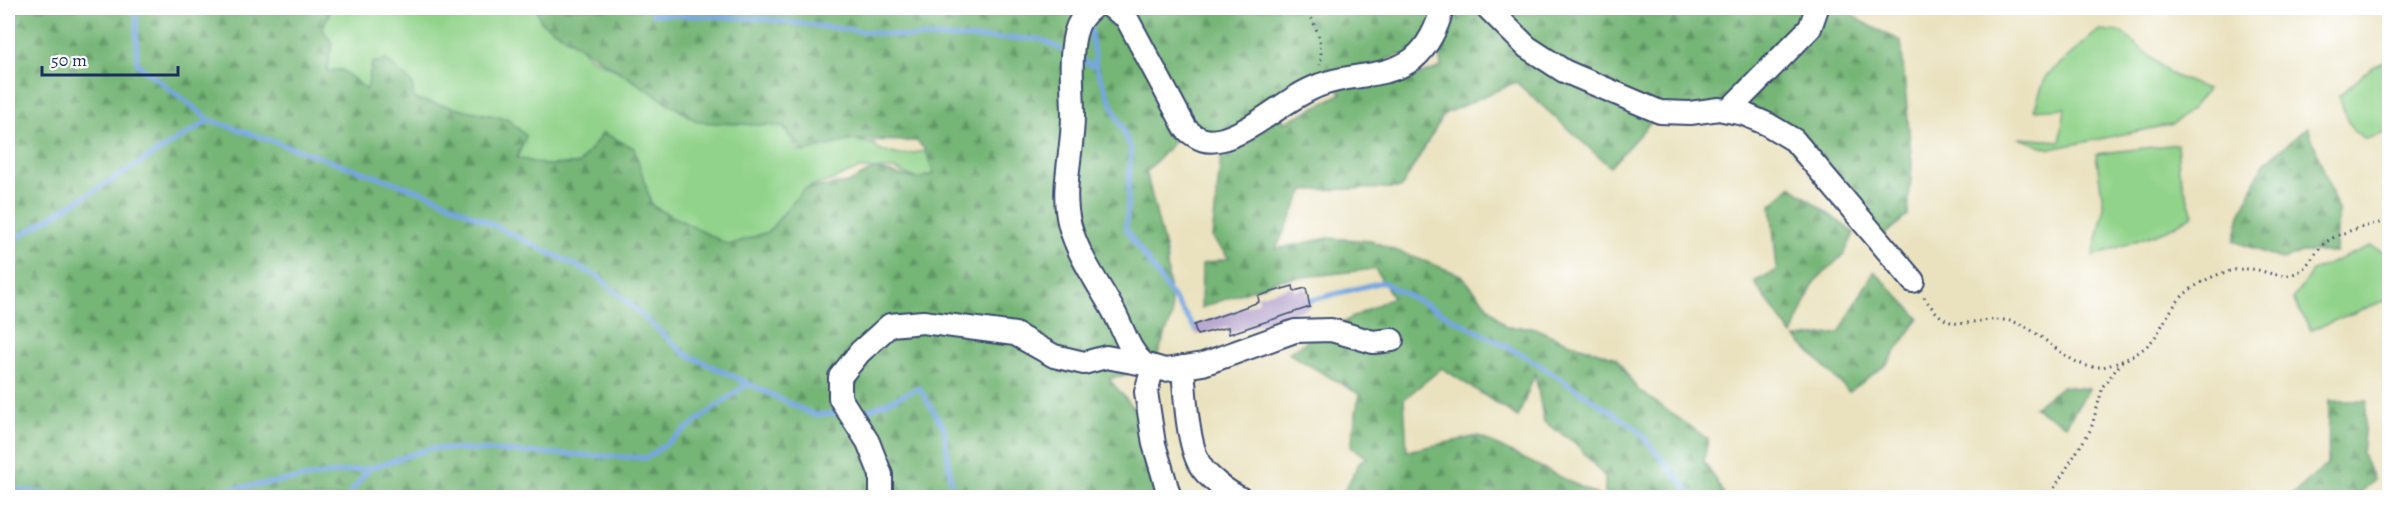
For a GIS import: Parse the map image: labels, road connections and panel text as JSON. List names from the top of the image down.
{
  "scale_bar": "50 m"
}
